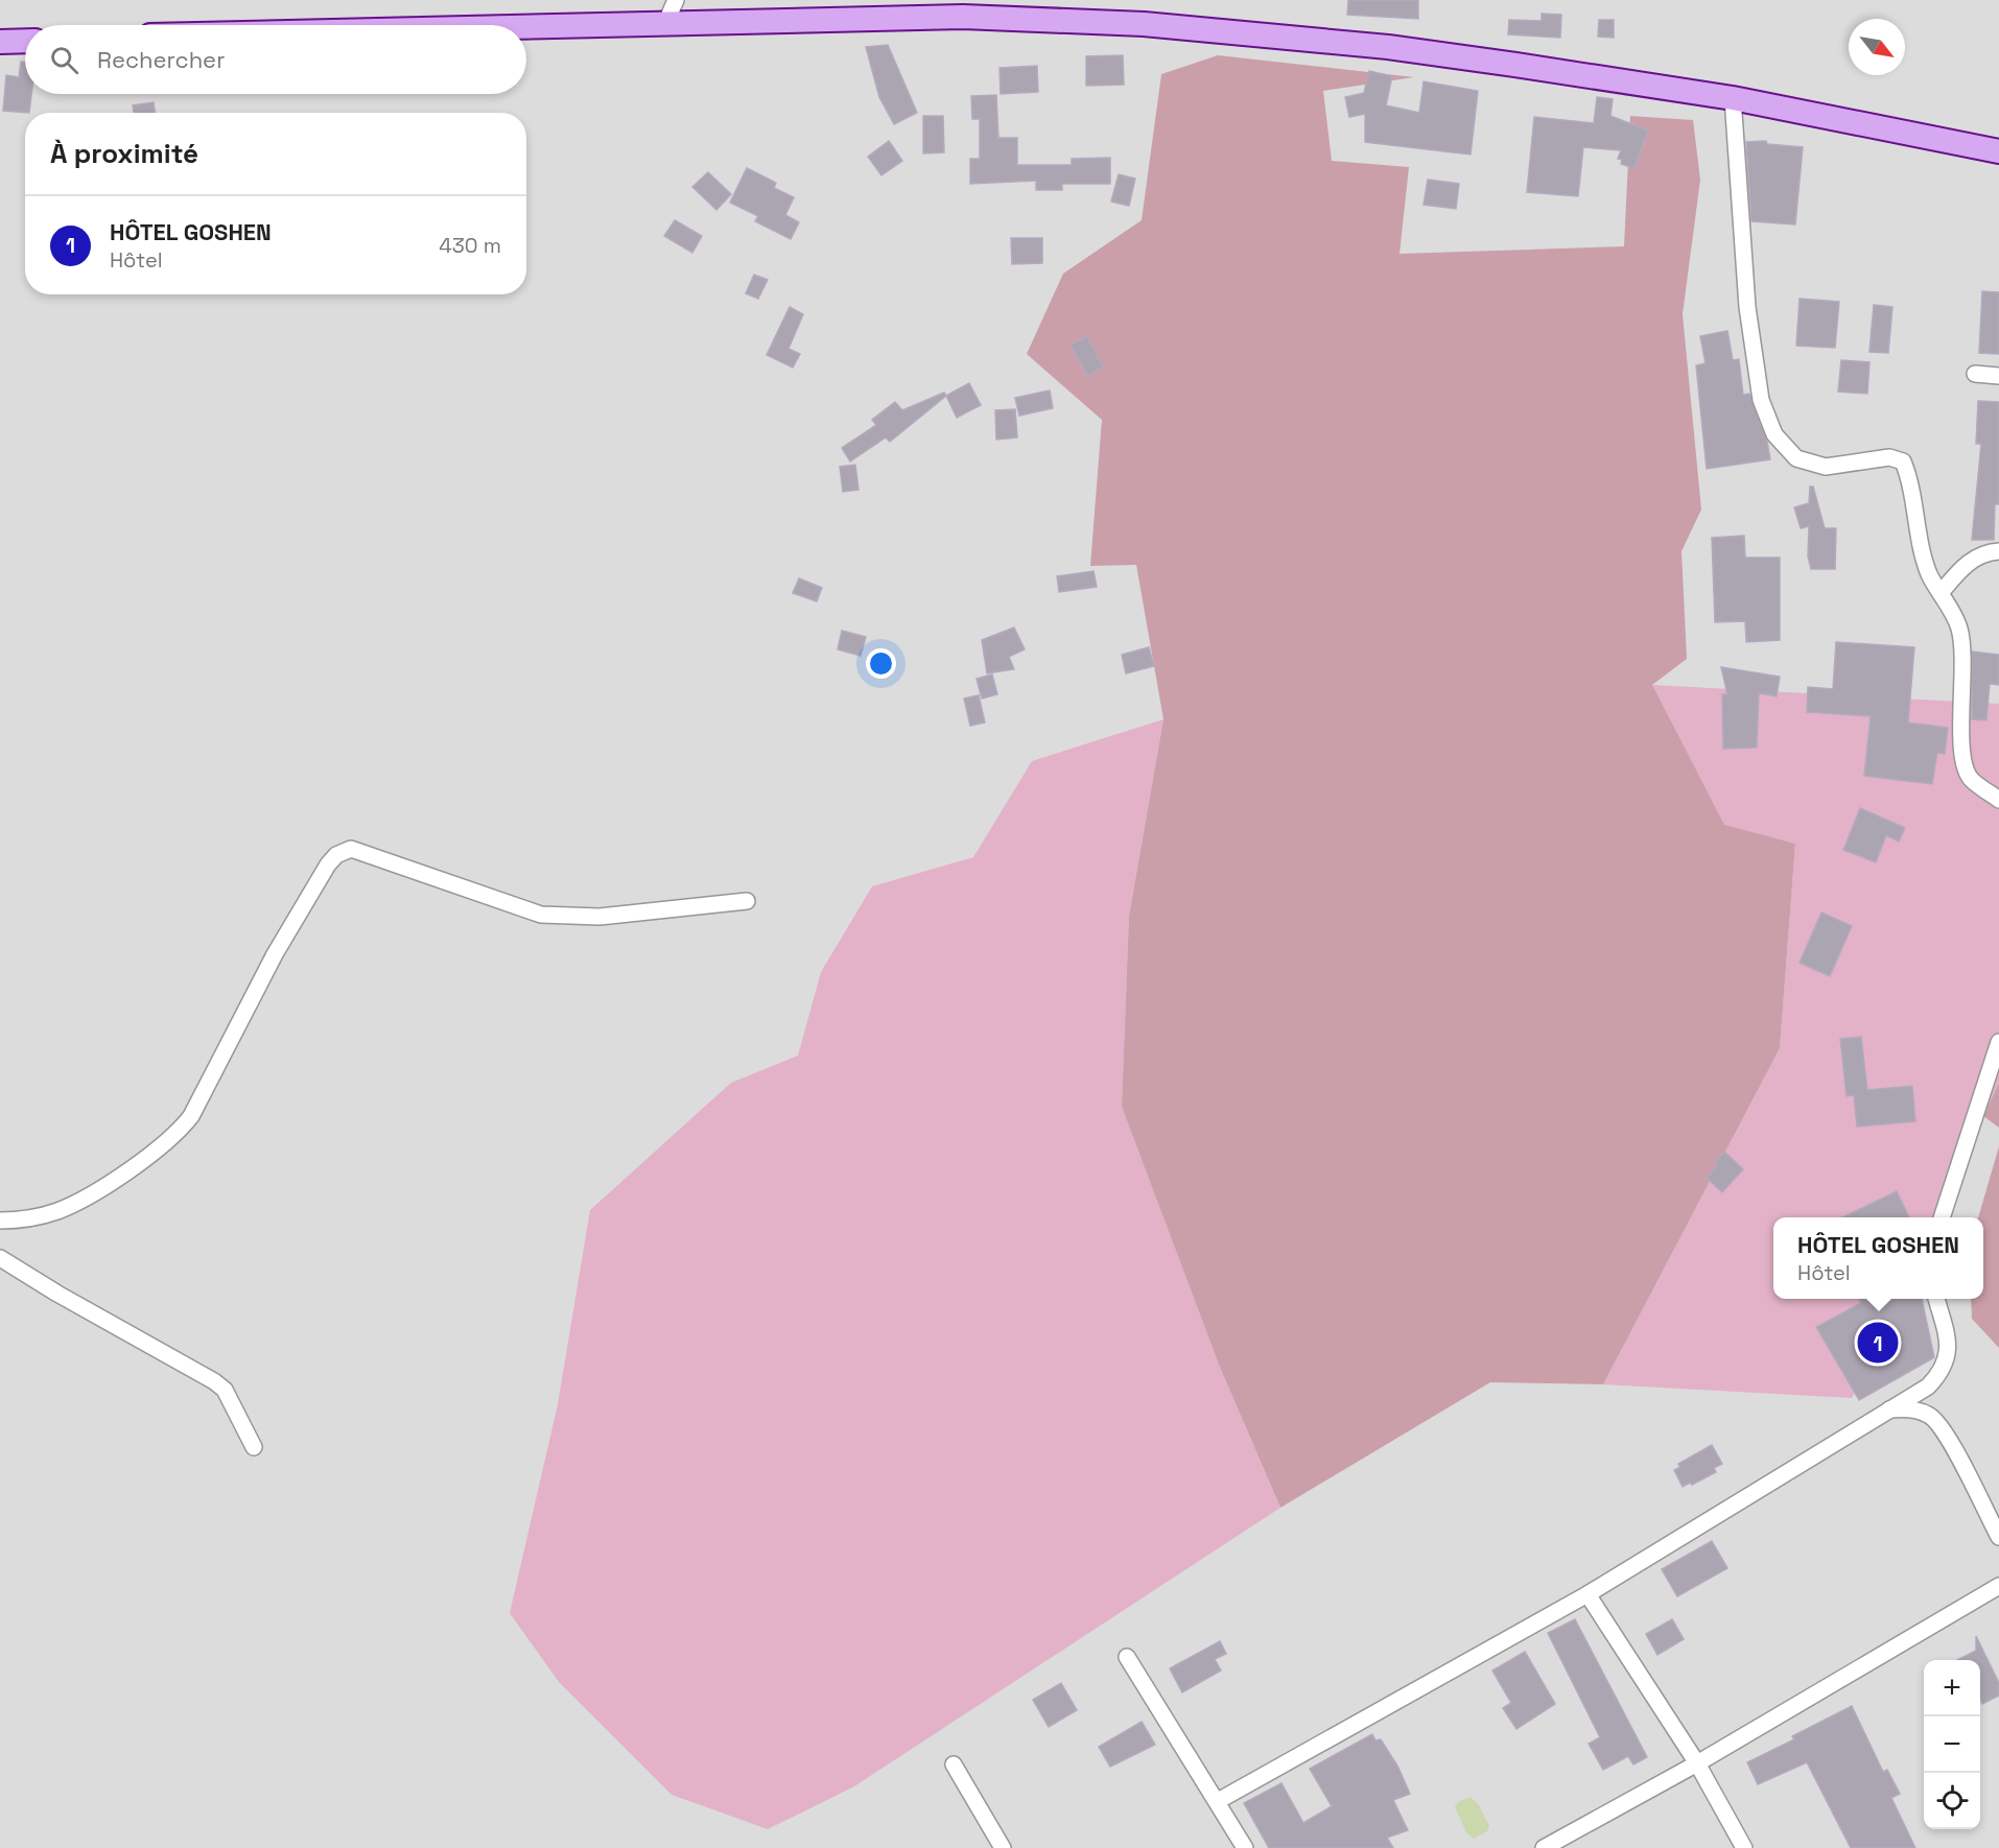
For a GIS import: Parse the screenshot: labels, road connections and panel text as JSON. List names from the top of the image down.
{
  "north": "bottom right",
  "page": {
    "search": "Rechercher",
    "heading": "À proximité",
    "list": [
      {
        "mark": "1",
        "name": "HÔTEL GOSHEN",
        "note": "Hôtel",
        "value": "430 m"
      }
    ],
    "popup": ["HÔTEL GOSHEN", "Hôtel"],
    "pins": "1",
    "map_buttons": ["+", "−"]
  }
}
